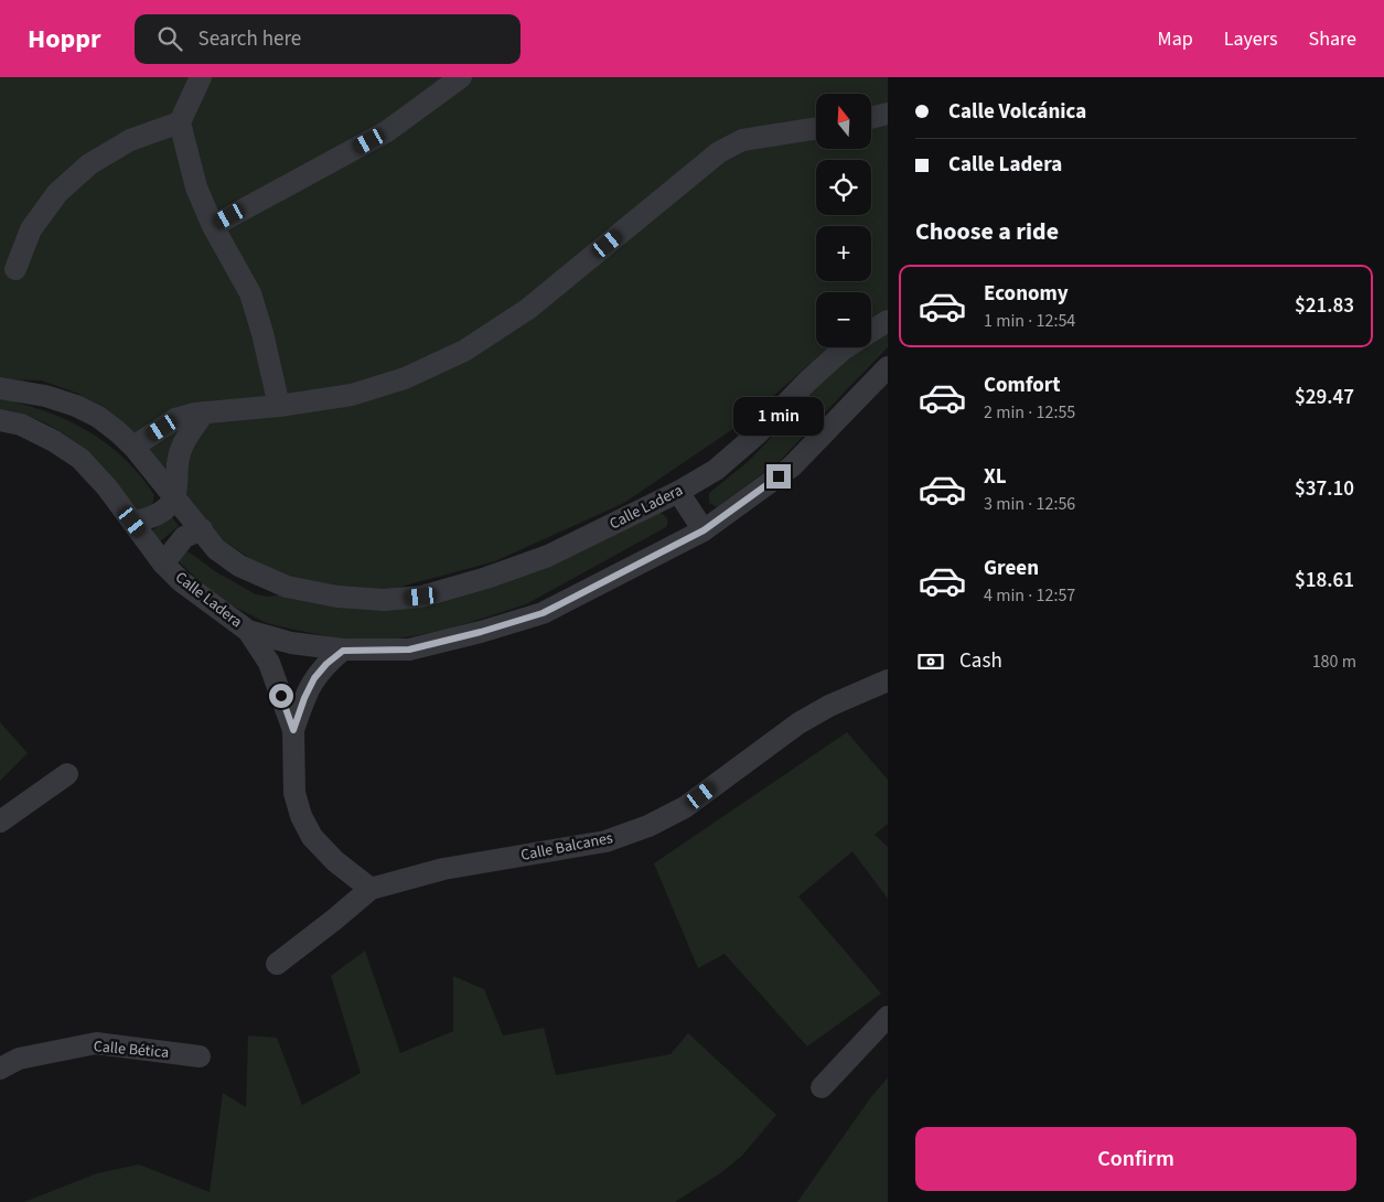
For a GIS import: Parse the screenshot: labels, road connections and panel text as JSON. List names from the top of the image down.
{
  "streets": {
    "street": ["Calle Ladera", "Calle Balcanes", "Calle Bética"]
  },
  "north": "top",
  "page": {
    "header": "Hoppr",
    "search": "Search here",
    "nav": ["Map", "Layers", "Share"],
    "banner": ["Calle Volcánica", "Calle Ladera"],
    "map_buttons": ["+", "−"],
    "heading": "Choose a ride",
    "list": [
      {
        "name": "Economy",
        "note": "1 min · 12:54",
        "value": "$21.83"
      },
      {
        "name": "Comfort",
        "note": "2 min · 12:55",
        "value": "$29.47"
      },
      {
        "name": "XL",
        "note": "3 min · 12:56",
        "value": "$37.10"
      },
      {
        "name": "Green",
        "note": "4 min · 12:57",
        "value": "$18.61"
      }
    ],
    "bubble": "1 min",
    "pay": ["Cash", "180 m"],
    "buttons": "Confirm"
  }
}
